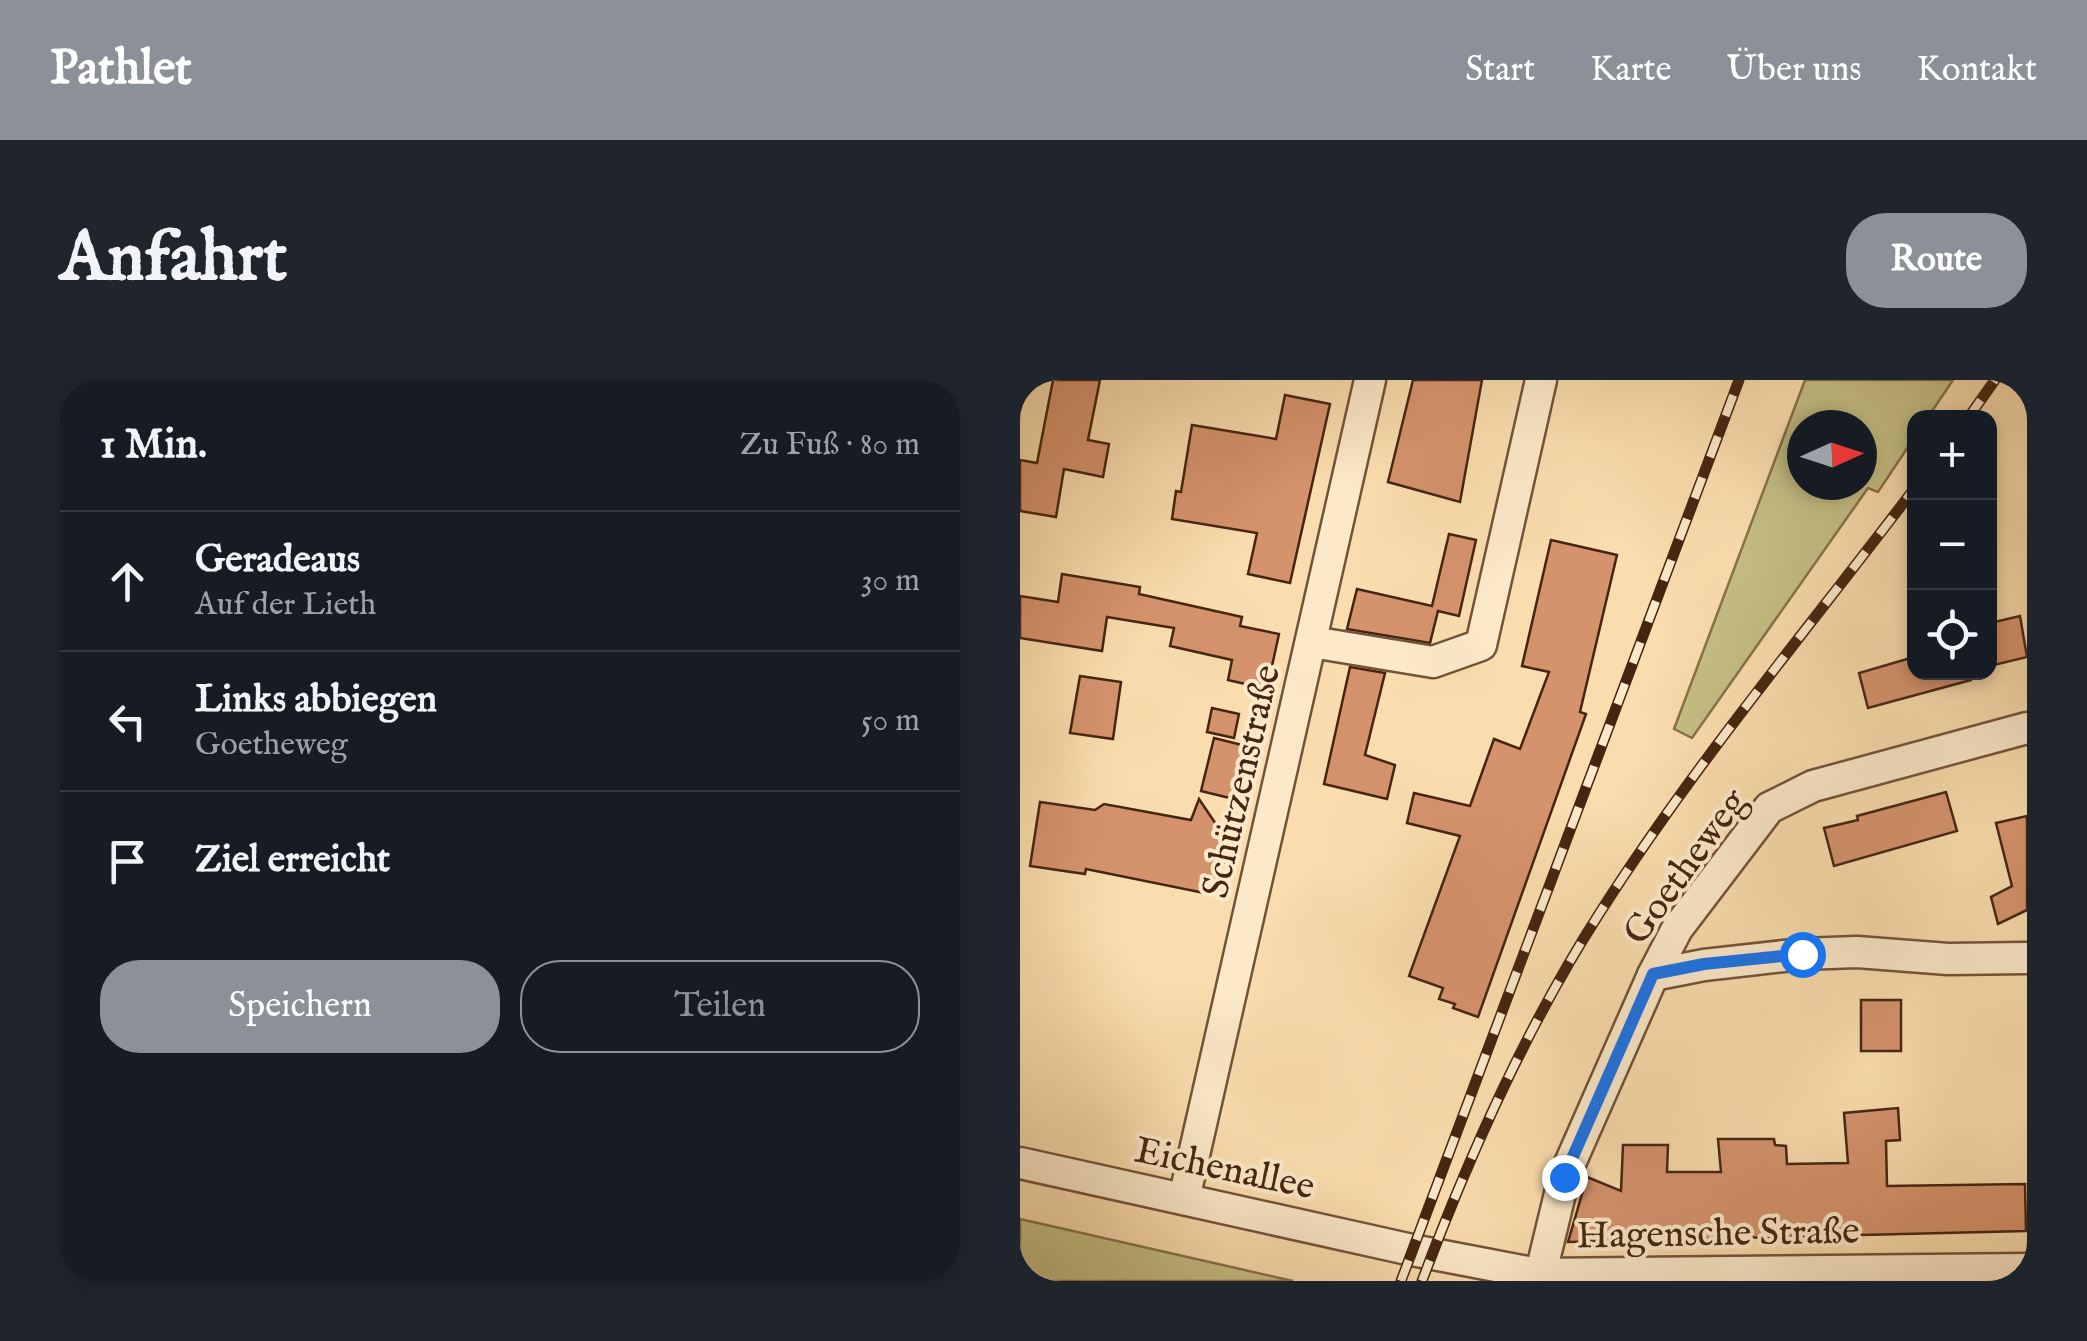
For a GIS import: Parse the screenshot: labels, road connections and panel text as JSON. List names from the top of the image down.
{
  "streets": {
    "street": [
      "Schützenstraße",
      "Goetheweg",
      "Eichenallee",
      "Hagensche Straße"
    ]
  },
  "crossings": [
    ["Schützenstraße", "Eichenallee"],
    ["Goetheweg", "Hagensche Straße"],
    ["Eichenallee", "Hagensche Straße"]
  ],
  "north": "right",
  "page": {
    "header": "Pathlet",
    "nav": [
      "Start",
      "Karte",
      "Über uns",
      "Kontakt"
    ],
    "buttons": [
      "Route",
      ["Speichern", "Teilen"]
    ],
    "title": "Anfahrt",
    "heading": ["1 Min.", "Zu Fuß · 80 m"],
    "map_buttons": ["+", "−"],
    "list": [
      ["Geradeaus", "Auf der Lieth", "30 m"],
      ["Links abbiegen", "Goetheweg", "50 m"],
      "Ziel erreicht"
    ]
  }
}
